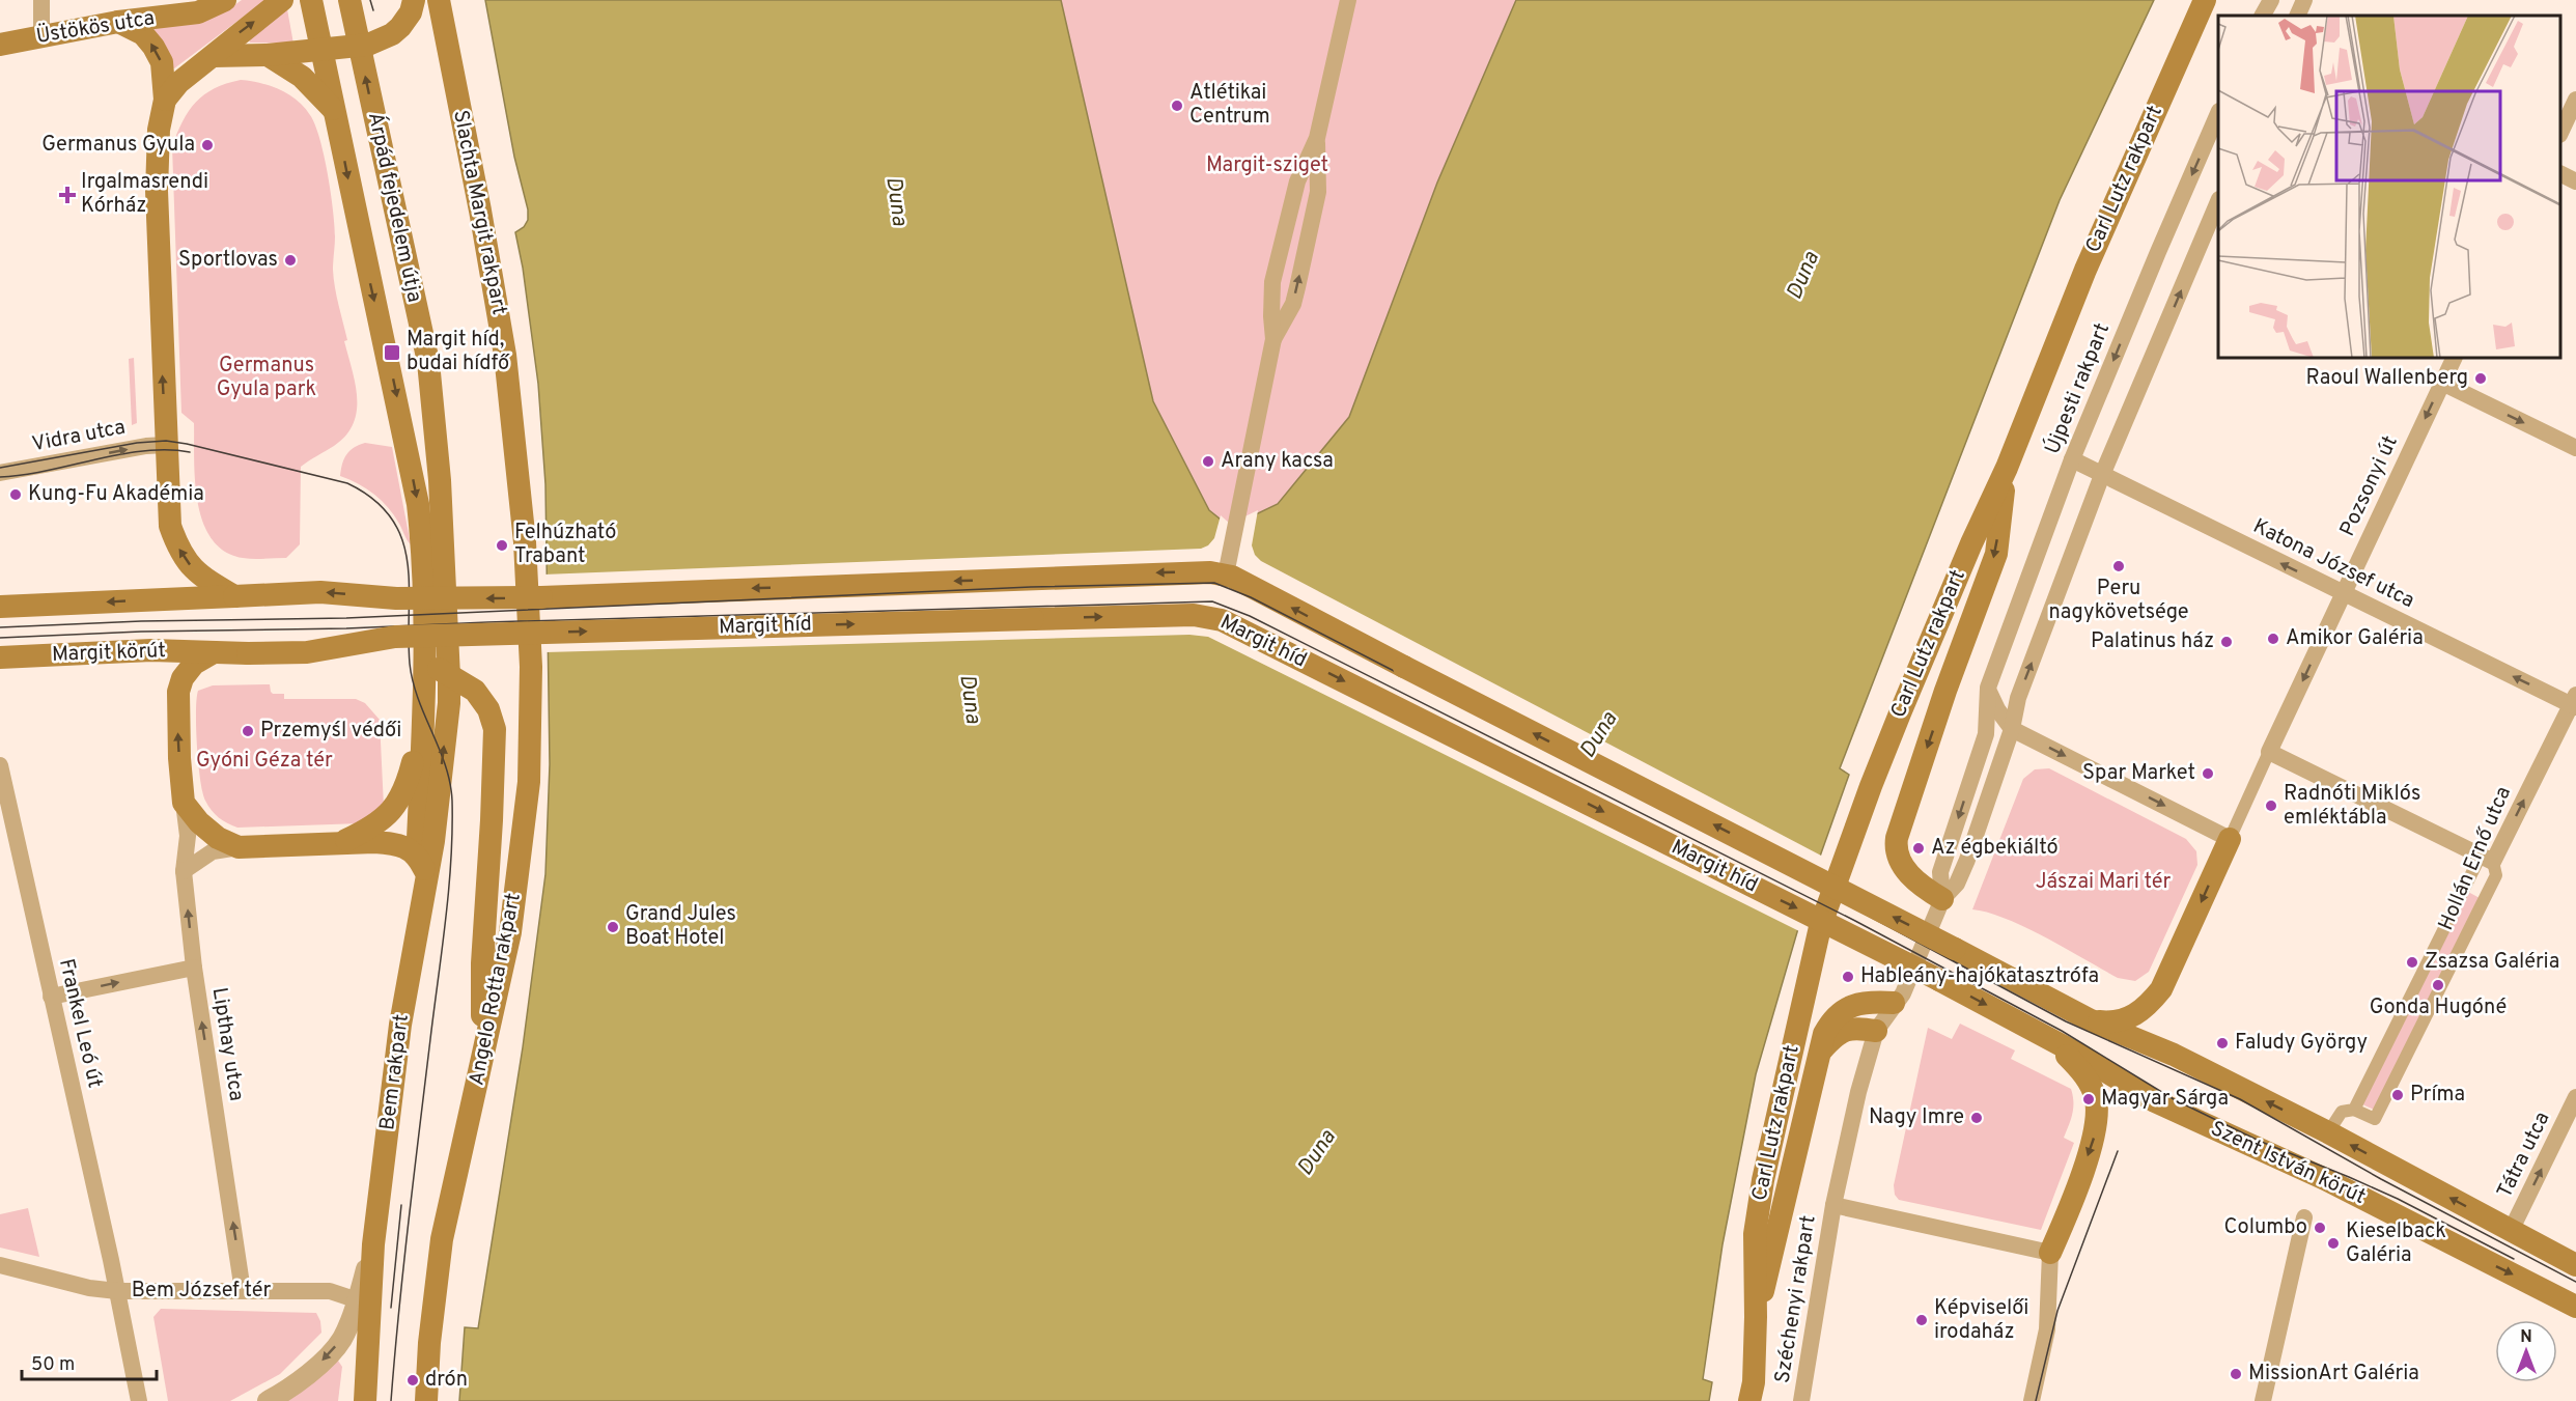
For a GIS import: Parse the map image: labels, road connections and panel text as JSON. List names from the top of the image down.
{
  "streets": {
    "main road": [
      "Üstökös utca",
      "Carl Lutz rakpart",
      "Árpád fejedelem útja",
      "Slachta Margit rakpart",
      "Margit híd",
      "Margit körút",
      "Angelo Rotta rakpart",
      "Bem rakpart",
      "Szent István körút"
    ],
    "street": [
      "Újpesti rakpart",
      "Vidra utca",
      "Pozsonyi út",
      "Katona József utca",
      "Hollán Ernő utca",
      "Frankel Leó út",
      "Lipthay utca",
      "Tátra utca",
      "Bem József tér",
      "Széchenyi rakpart"
    ]
  },
  "crossings": [
    ["Árpád fejedelem útja", "Bem rakpart"],
    ["Slachta Margit rakpart", "Angelo Rotta rakpart"],
    ["Újpesti rakpart", "Katona József utca"],
    ["Pozsonyi út", "Katona József utca"],
    ["Katona József utca", "Hollán Ernő utca"],
    ["Margit híd", "Margit körút"],
    ["Margit híd", "Szent István körút"],
    ["Hollán Ernő utca", "Szent István körút"],
    ["Frankel Leó út", "Bem József tér"],
    ["Lipthay utca", "Bem József tér"],
    ["Bem rakpart", "Bem József tér"],
    ["Tátra utca", "Szent István körút"]
  ],
  "one_way": [
    "Vidra utca",
    "Pozsonyi út",
    "Katona József utca",
    "Lipthay utca",
    "Tátra utca"
  ],
  "water": ["Duna"],
  "parks": [
    "Margit-sziget",
    "Germanus Gyula park",
    "Gyóni Géza tér",
    "Jászai Mari tér"
  ],
  "places": {
    "other": [
      "Atlétikai Centrum",
      "Germanus Gyula",
      "Sportlovas",
      "Raoul Wallenberg",
      "Arany kacsa",
      "Kung-Fu Akadémia",
      "Felhúzható Trabant",
      "Peru nagykövetsége",
      "Amikor Galéria",
      "Palatinus ház",
      "Przemyśl védői",
      "Spar Market",
      "Radnóti Miklós emléktábla",
      "Az égbekiáltó",
      "Grand Jules Boat Hotel",
      "Zsazsa Galéria",
      "Hableány-hajókatasztrófa",
      "Gonda Hugóné",
      "Faludy György",
      "Príma",
      "Magyar Sárga",
      "Nagy Imre",
      "Columbo",
      "Kieselback Galéria",
      "Képviselői irodaház",
      "MissionArt Galéria",
      "drón"
    ],
    "health": ["Irgalmasrendi Kórház"],
    "transit": ["Margit híd, budai hídfő"]
  },
  "scale_bar": "50 m",
  "north": "top"
}
